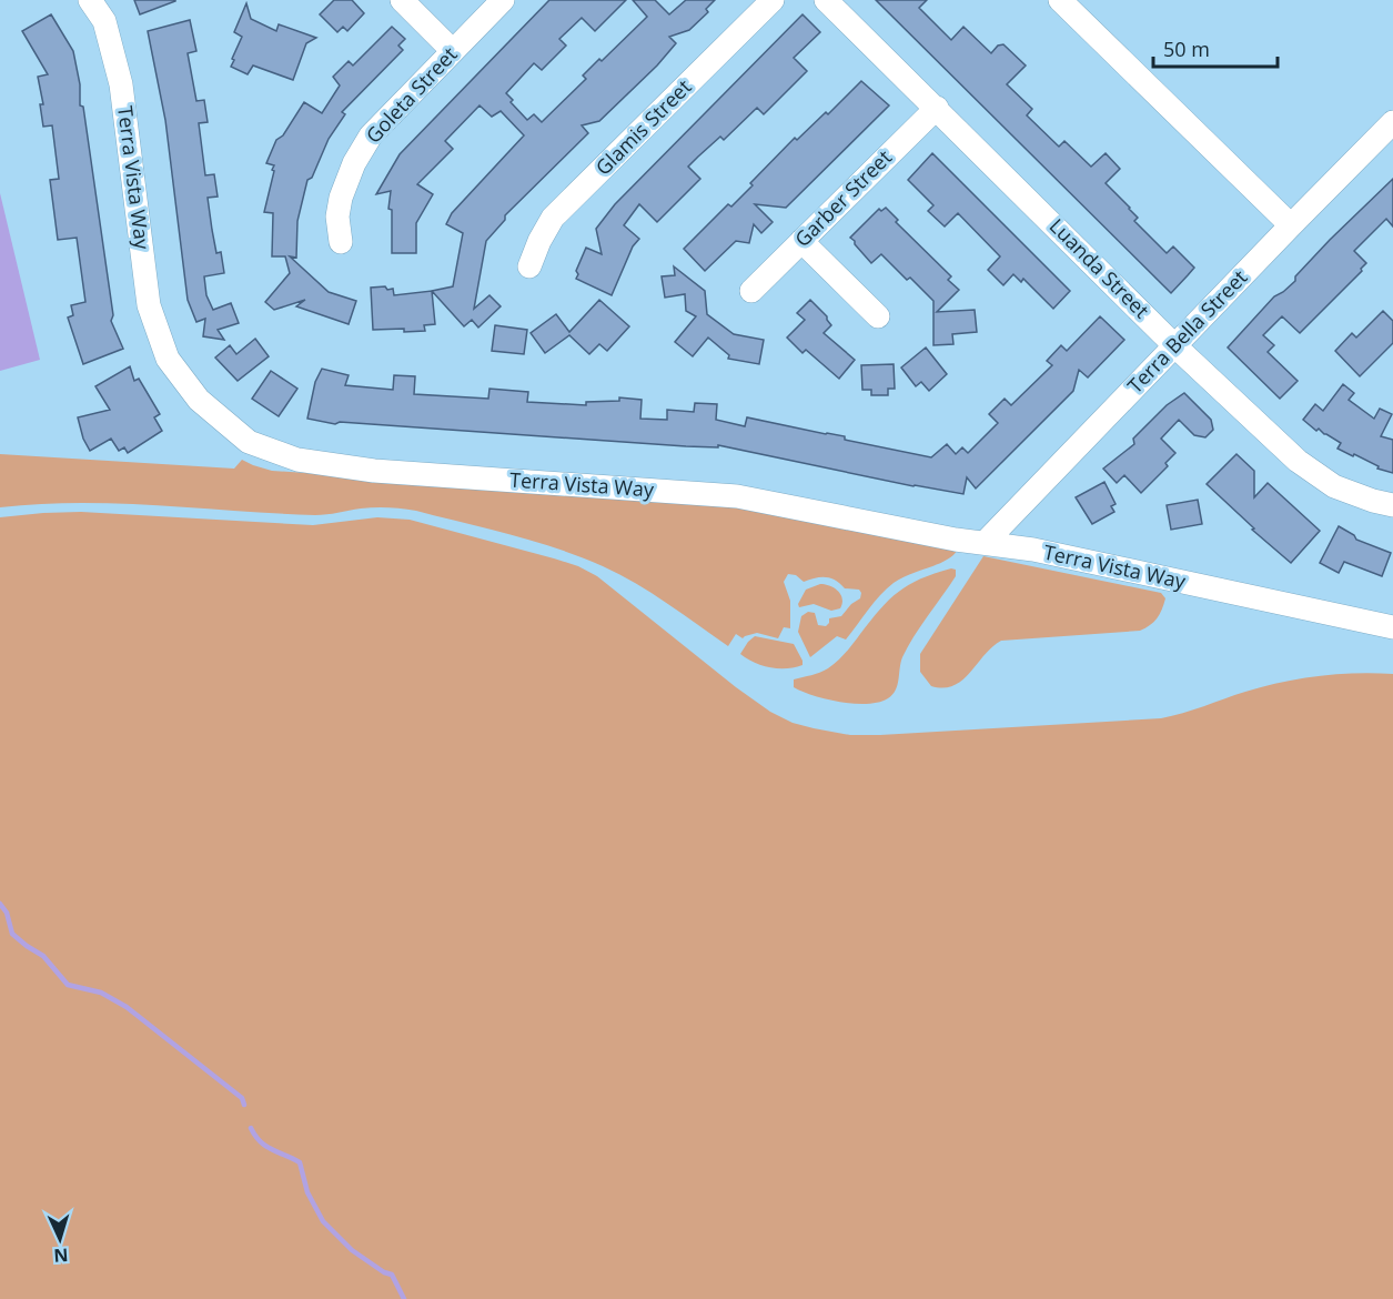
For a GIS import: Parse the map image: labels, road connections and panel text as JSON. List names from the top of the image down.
{
  "streets": {
    "street": [
      "Goleta Street",
      "Glamis Street",
      "Terra Vista Way",
      "Garber Street",
      "Luanda Street",
      "Terra Bella Street"
    ]
  },
  "crossings": [
    ["Terra Vista Way", "Terra Bella Street"],
    ["Garber Street", "Luanda Street"],
    ["Luanda Street", "Terra Bella Street"]
  ],
  "scale_bar": "50 m",
  "north": "bottom"
}
